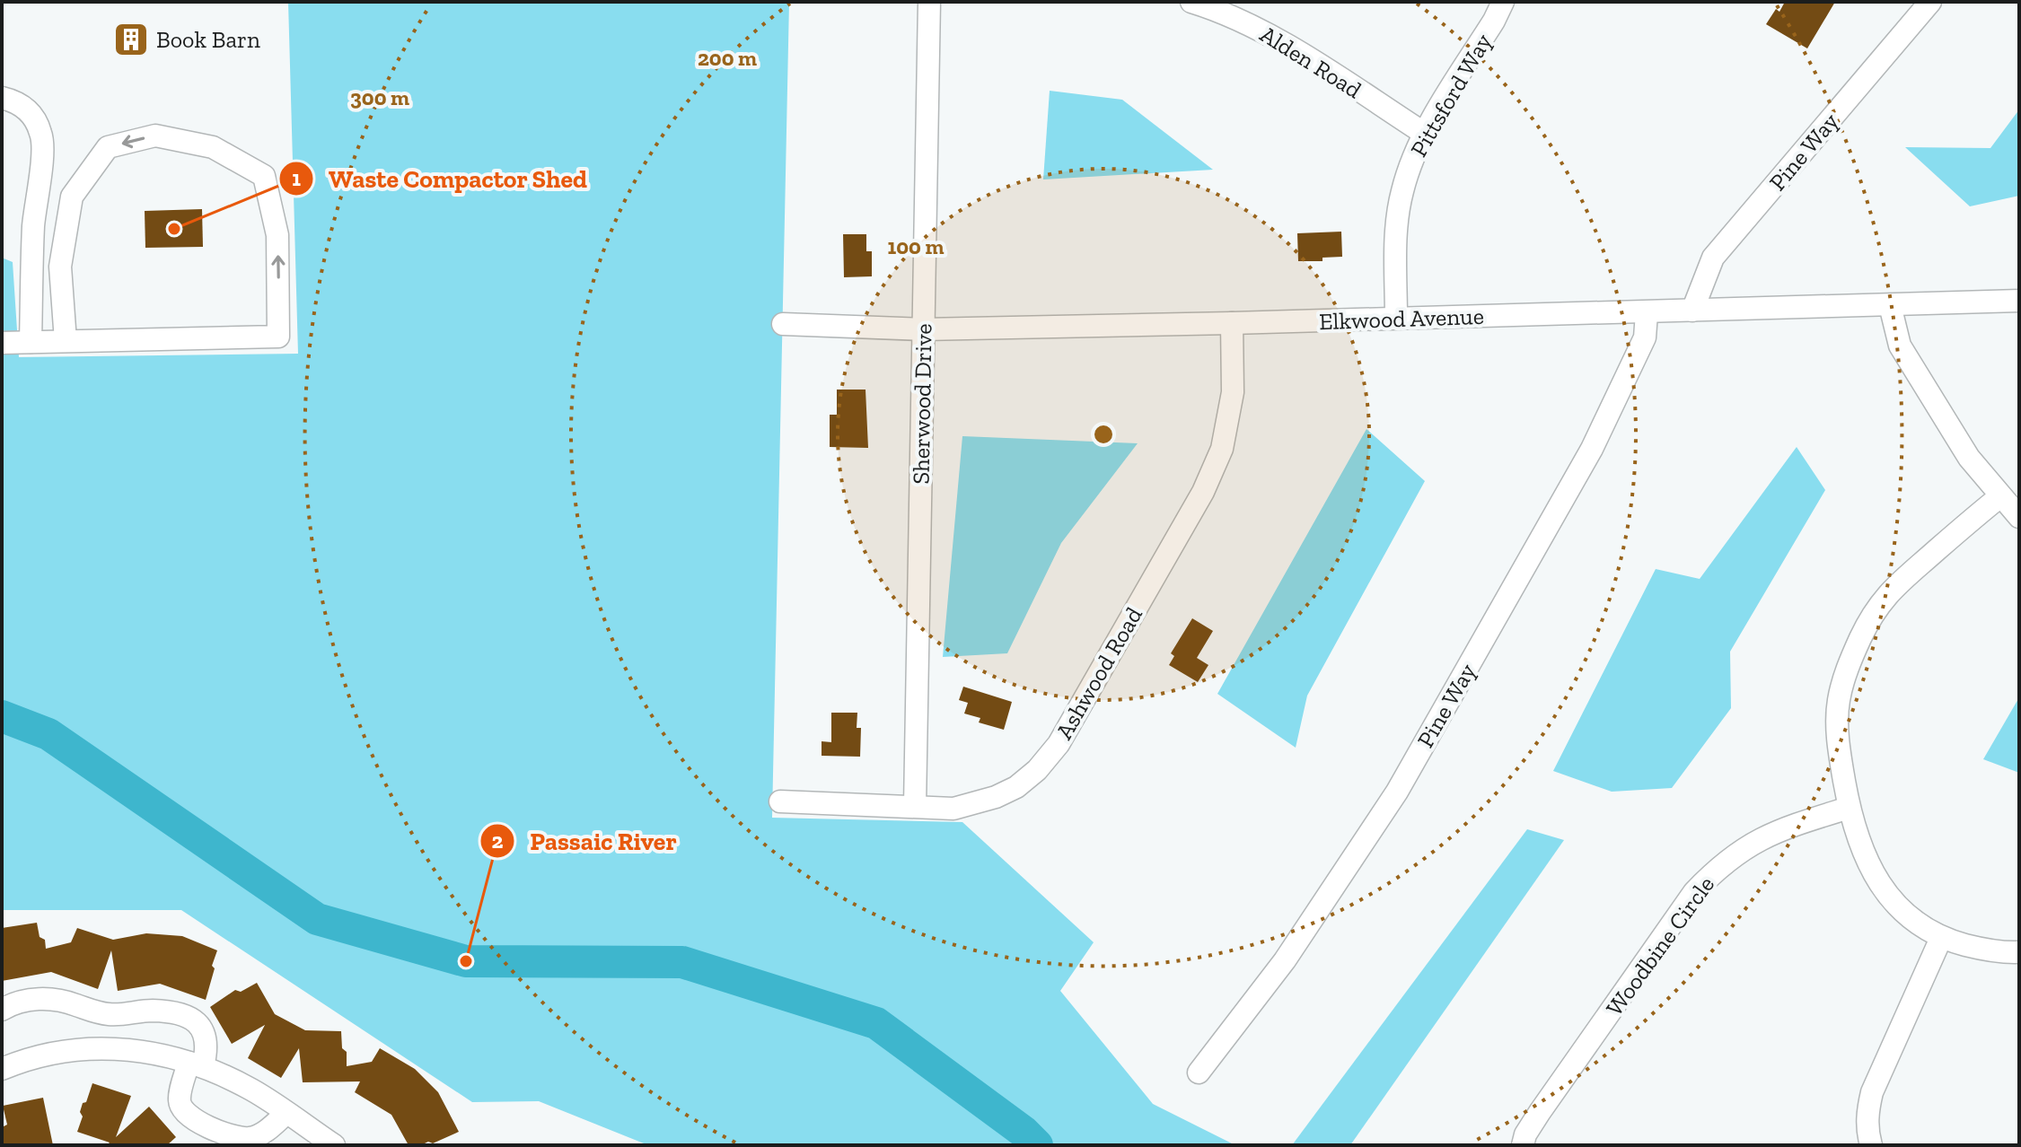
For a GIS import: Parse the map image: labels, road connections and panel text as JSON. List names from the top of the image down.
{
  "streets": {
    "street": [
      "Alden Road",
      "Pittsford Way",
      "Pine Way",
      "Elkwood Avenue",
      "Sherwood Drive",
      "Ashwood Road",
      "Woodbine Circle"
    ]
  },
  "crossings": [
    ["Alden Road", "Pittsford Way"],
    ["Pittsford Way", "Elkwood Avenue"],
    ["Pine Way", "Elkwood Avenue"],
    ["Elkwood Avenue", "Sherwood Drive"],
    ["Elkwood Avenue", "Ashwood Road"],
    ["Sherwood Drive", "Ashwood Road"]
  ],
  "places": {
    "building": ["Book Barn"],
    "other": ["Waste Compactor Shed", "Passaic River"]
  },
  "rings": ["200 m", "300 m", "100 m"]
}
